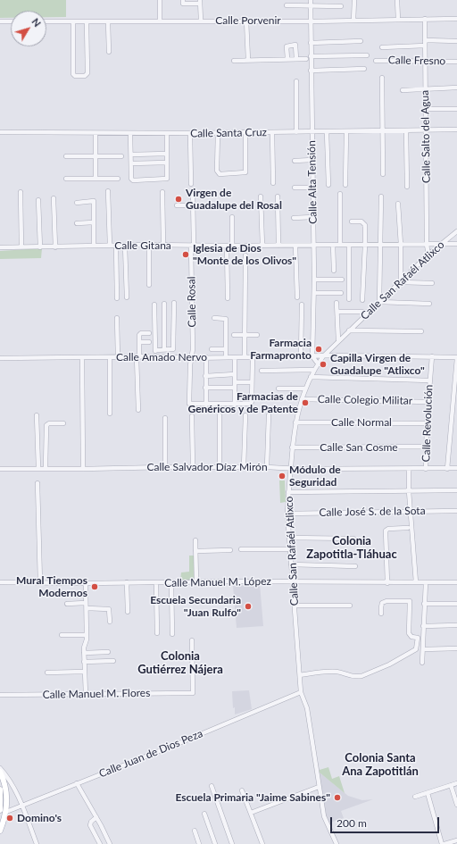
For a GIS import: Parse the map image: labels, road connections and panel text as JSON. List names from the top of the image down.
{
  "streets": {
    "street": [
      "Calle Porvenir",
      "Calle Fresno",
      "Calle Santa Cruz",
      "Calle Salto del Agua",
      "Calle Alta Tensión",
      "Calle Gitana",
      "Calle San Rafaél Atlixco",
      "Calle Rosal",
      "Calle Amado Nervo",
      "Calle Colegio Militar",
      "Calle Normal",
      "Calle Revolución",
      "Calle San Cosme",
      "Calle Salvador Díaz Mirón",
      "Calle José S. de la Sota",
      "Calle Manuel M. López",
      "Calle Manuel M. Flores",
      "Calle Juan de Dios Peza"
    ]
  },
  "crossings": [
    ["Calle Porvenir", "Calle Salto del Agua"],
    ["Calle Porvenir", "Calle Alta Tensión"],
    ["Calle Fresno", "Calle Salto del Agua"],
    ["Calle Santa Cruz", "Calle Salto del Agua"],
    ["Calle Santa Cruz", "Calle Alta Tensión"],
    ["Calle Salto del Agua", "Calle Gitana"],
    ["Calle Salto del Agua", "Calle San Rafaél Atlixco"],
    ["Calle Alta Tensión", "Calle Gitana"],
    ["Calle Alta Tensión", "Calle Amado Nervo"],
    ["Calle Gitana", "Calle San Rafaél Atlixco"],
    ["Calle Gitana", "Calle Rosal"],
    ["Calle San Rafaél Atlixco", "Calle Amado Nervo"],
    ["Calle San Rafaél Atlixco", "Calle Colegio Militar"],
    ["Calle San Rafaél Atlixco", "Calle Normal"],
    ["Calle San Rafaél Atlixco", "Calle San Cosme"],
    ["Calle San Rafaél Atlixco", "Calle Salvador Díaz Mirón"],
    ["Calle San Rafaél Atlixco", "Calle José S. de la Sota"],
    ["Calle San Rafaél Atlixco", "Calle Manuel M. López"],
    ["Calle San Rafaél Atlixco", "Calle Juan de Dios Peza"],
    ["Calle Rosal", "Calle Amado Nervo"],
    ["Calle Amado Nervo", "Calle Revolución"],
    ["Calle Colegio Militar", "Calle Revolución"],
    ["Calle Normal", "Calle Revolución"],
    ["Calle Revolución", "Calle San Cosme"],
    ["Calle Revolución", "Calle Salvador Díaz Mirón"]
  ],
  "districts": ["Colonia Zapotitla-Tláhuac", "Colonia Gutiérrez Nájera", "Colonia Santa Ana Zapotitlán"],
  "places": [
    "Virgen de Guadalupe del Rosal",
    "Iglesia de Dios \"Monte de los Olivos\"",
    "Farmacia Farmapronto",
    "Capilla Virgen de Guadalupe \"Atlixco\"",
    "Farmacias de Genéricos y de Patente",
    "Módulo de Seguridad",
    "Mural Tiempos Modernos",
    "Escuela Secundaria \"Juan Rulfo\"",
    "Escuela Primaria \"Jaime Sabines\"",
    "Domino's"
  ],
  "scale_bar": "200 m",
  "north": "top right"
}
